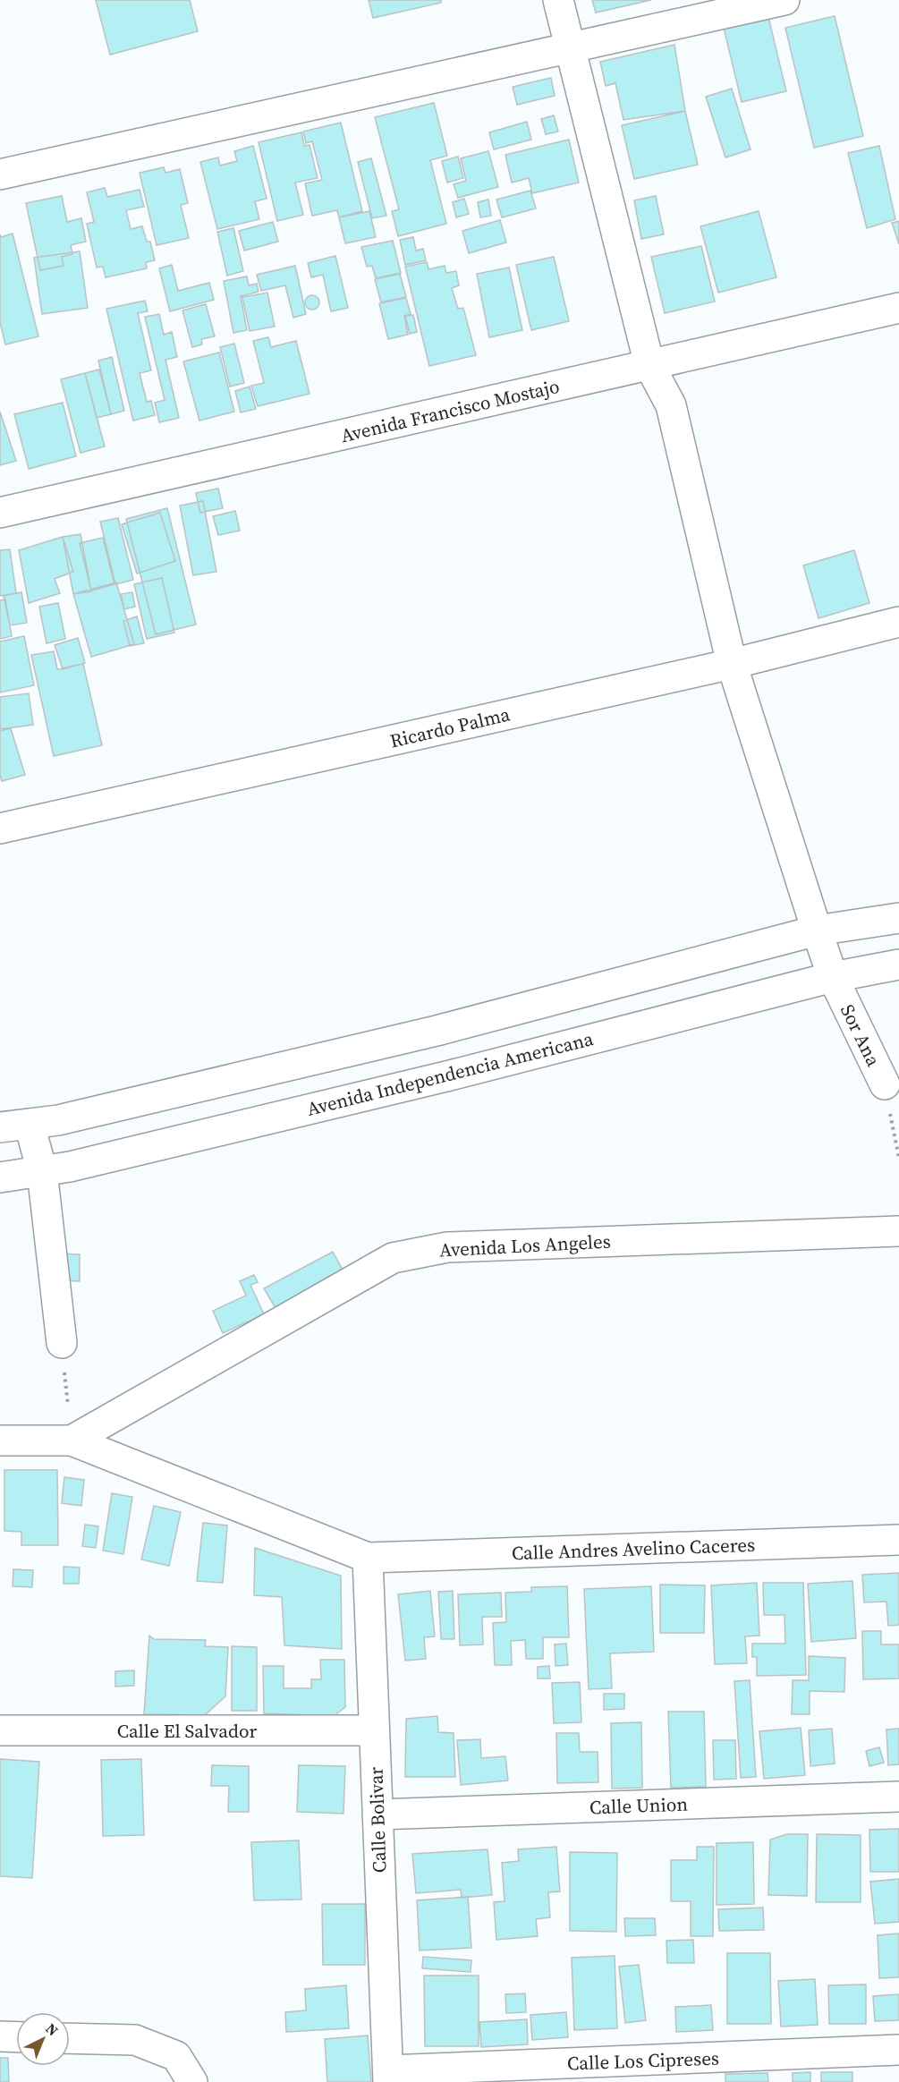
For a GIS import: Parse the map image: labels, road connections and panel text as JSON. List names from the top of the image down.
{
  "streets": {
    "street": [
      "Avenida Francisco Mostajo",
      "Ricardo Palma",
      "Sor Ana",
      "Avenida Independencia Americana",
      "Avenida Los Angeles",
      "Calle Andres Avelino Caceres",
      "Calle El Salvador",
      "Calle Union",
      "Calle Bolivar",
      "Calle Los Cipreses"
    ]
  },
  "crossings": [
    ["Avenida Francisco Mostajo", "Sor Ana"],
    ["Ricardo Palma", "Sor Ana"],
    ["Sor Ana", "Avenida Independencia Americana"],
    ["Calle Andres Avelino Caceres", "Calle Bolivar"],
    ["Calle El Salvador", "Calle Bolivar"],
    ["Calle Union", "Calle Bolivar"],
    ["Calle Bolivar", "Calle Los Cipreses"]
  ],
  "north": "top right"
}
